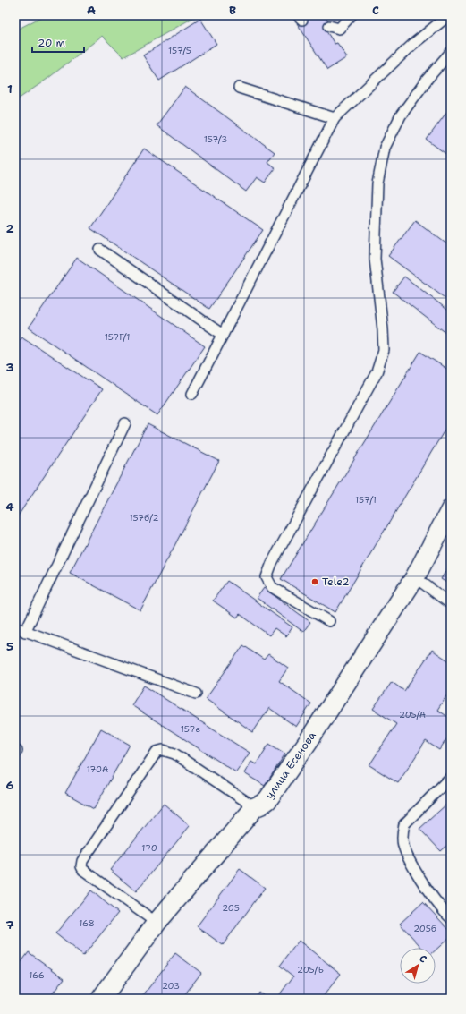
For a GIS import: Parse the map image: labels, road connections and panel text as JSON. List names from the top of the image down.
{
  "streets": {
    "street": ["улица Есенова"]
  },
  "places": ["Tele2"],
  "house_numbers": [
    "157/5",
    "157/3",
    "157Г/1",
    "157/1",
    "157б/2",
    "205/А",
    "157е",
    "170А",
    "170",
    "205",
    "168",
    "205б",
    "205/Б",
    "166",
    "203"
  ],
  "scale_bar": "20 m",
  "north": "top right",
  "grid": {
    "columns": ["A", "B", "C"],
    "rows": [
      "1",
      "2",
      "3",
      "4",
      "5",
      "6",
      "7"
    ]
  }
}
